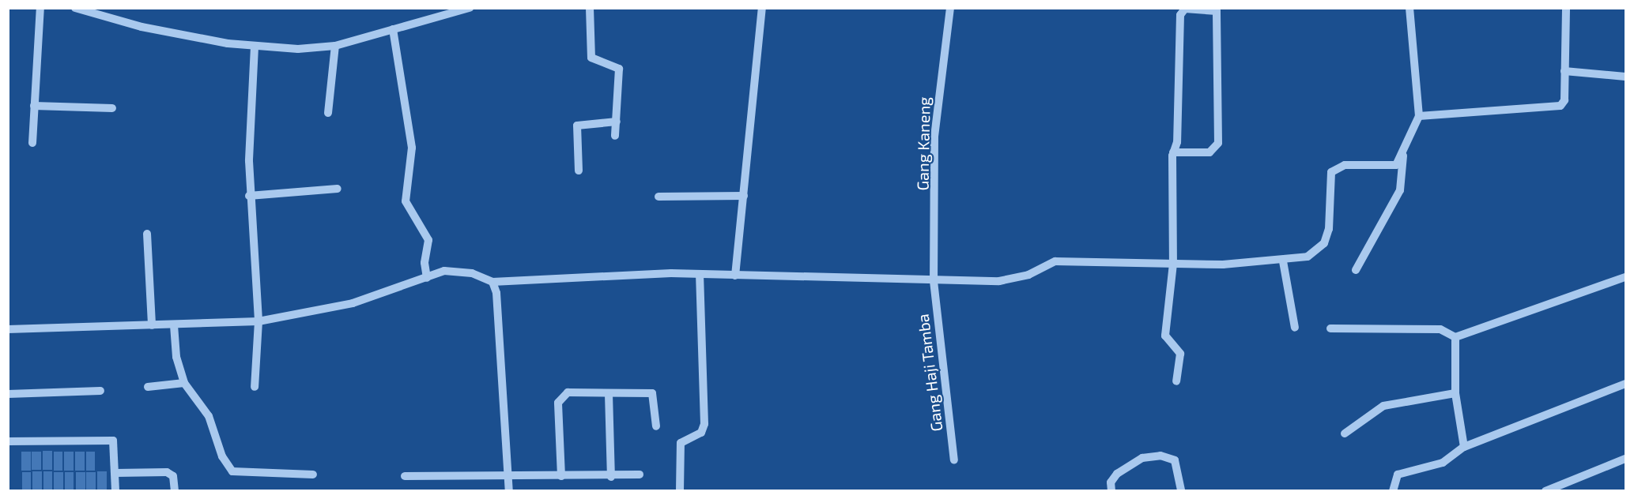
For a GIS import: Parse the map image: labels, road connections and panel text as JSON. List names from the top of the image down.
{
  "streets": {
    "street": ["Gang Kaneng", "Gang Haji Tamba"]
  },
  "crossings": [
    ["Gang Kaneng", "Gang Haji Tamba"]
  ]
}
